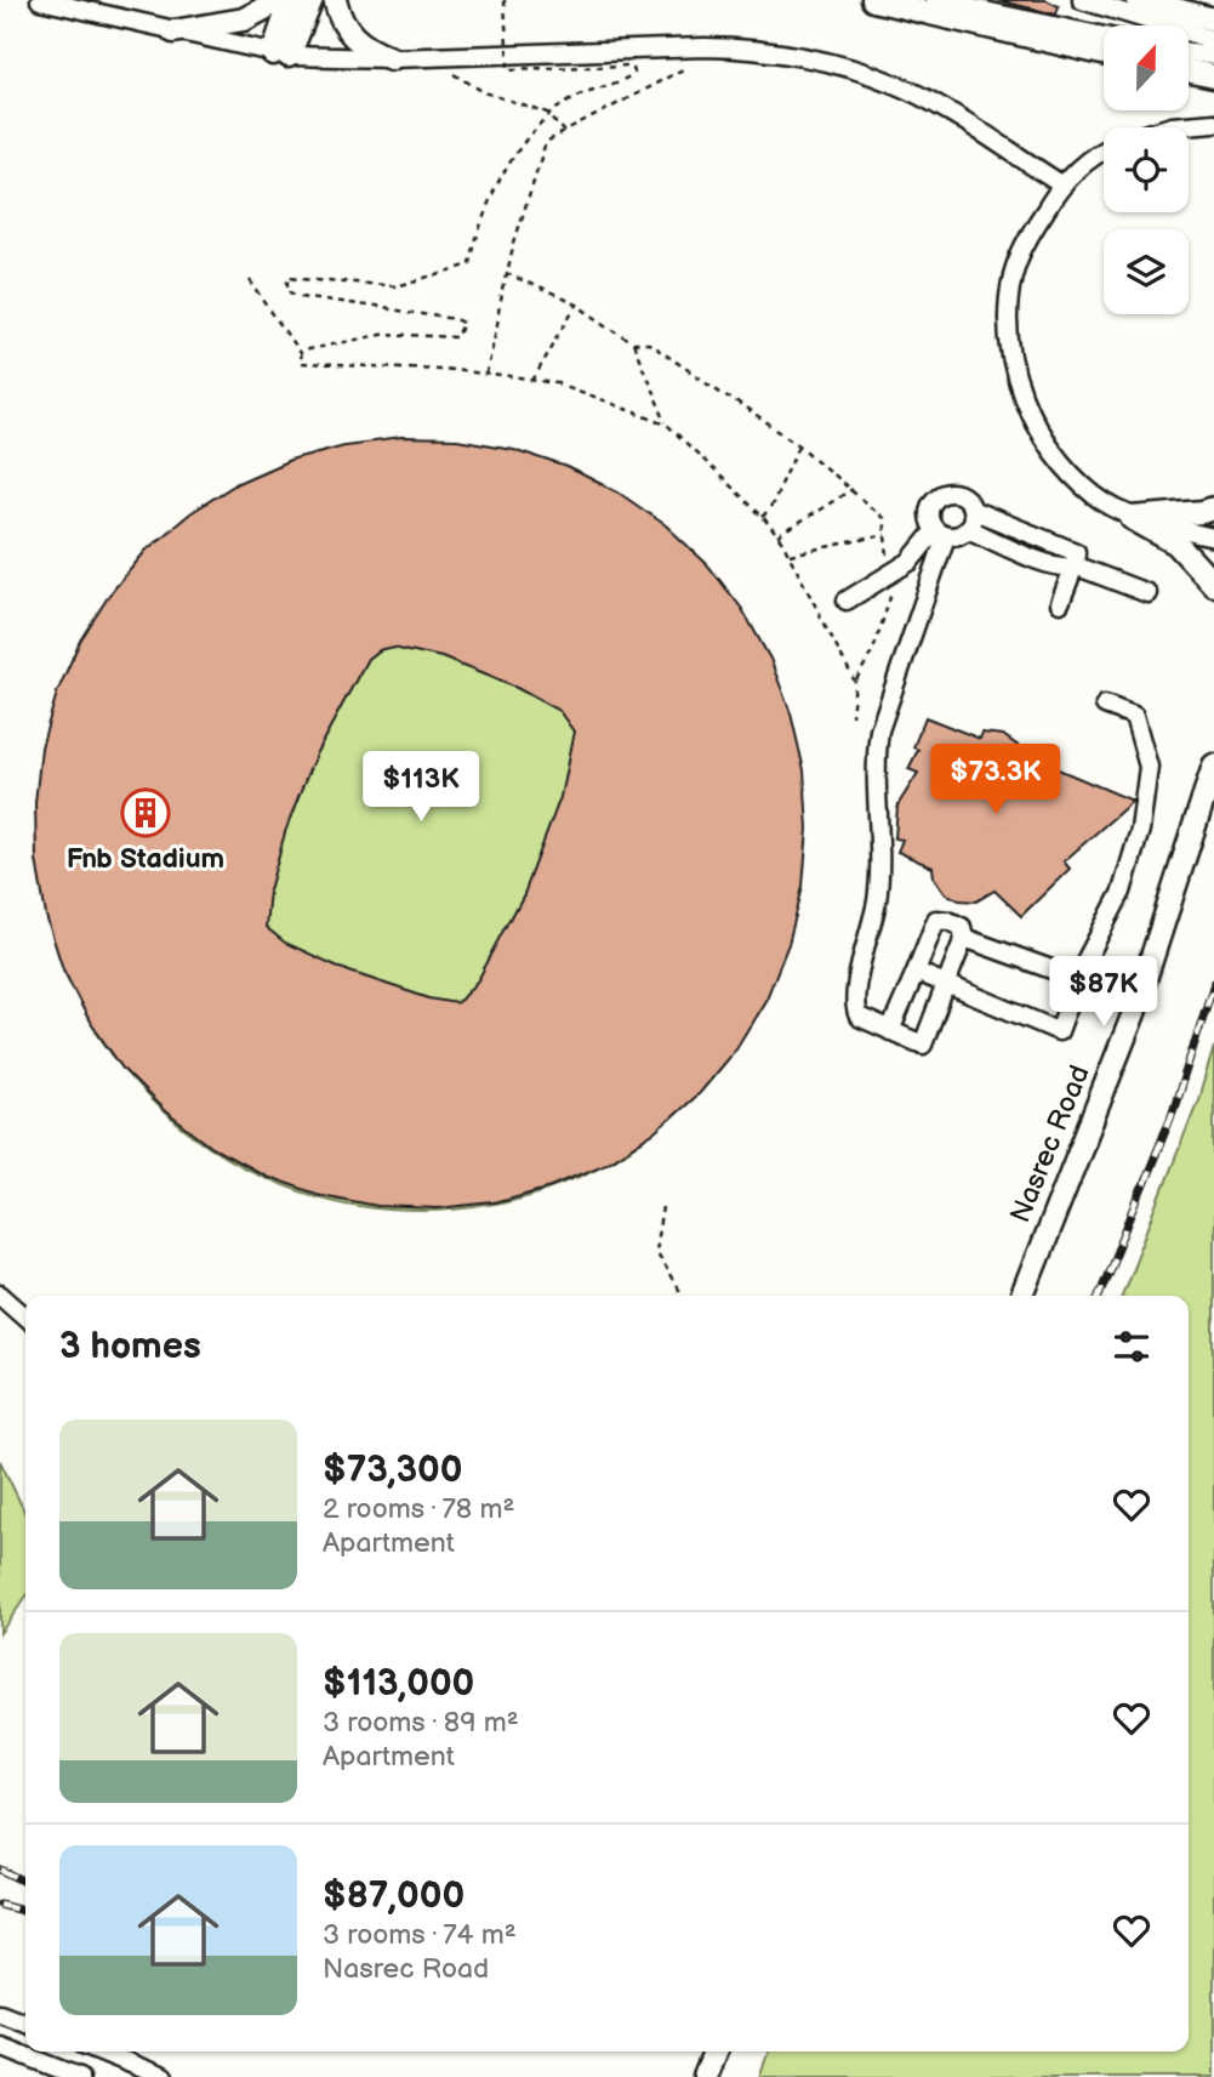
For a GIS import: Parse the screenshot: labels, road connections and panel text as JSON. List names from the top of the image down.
{
  "streets": {
    "main road": ["Nasrec Road"]
  },
  "places": {
    "building": ["Fnb Stadium"]
  },
  "north": "top",
  "page": {
    "price": ["$73.3K", "$113K", "$87K"],
    "heading": "3 homes",
    "list": [
      {
        "name": "$73,300",
        "note": "2 rooms · 78 m² · Apartment"
      },
      {
        "name": "$113,000",
        "note": "3 rooms · 89 m² · Apartment"
      },
      {
        "name": "$87,000",
        "note": "3 rooms · 74 m² · Nasrec Road"
      }
    ]
  }
}
